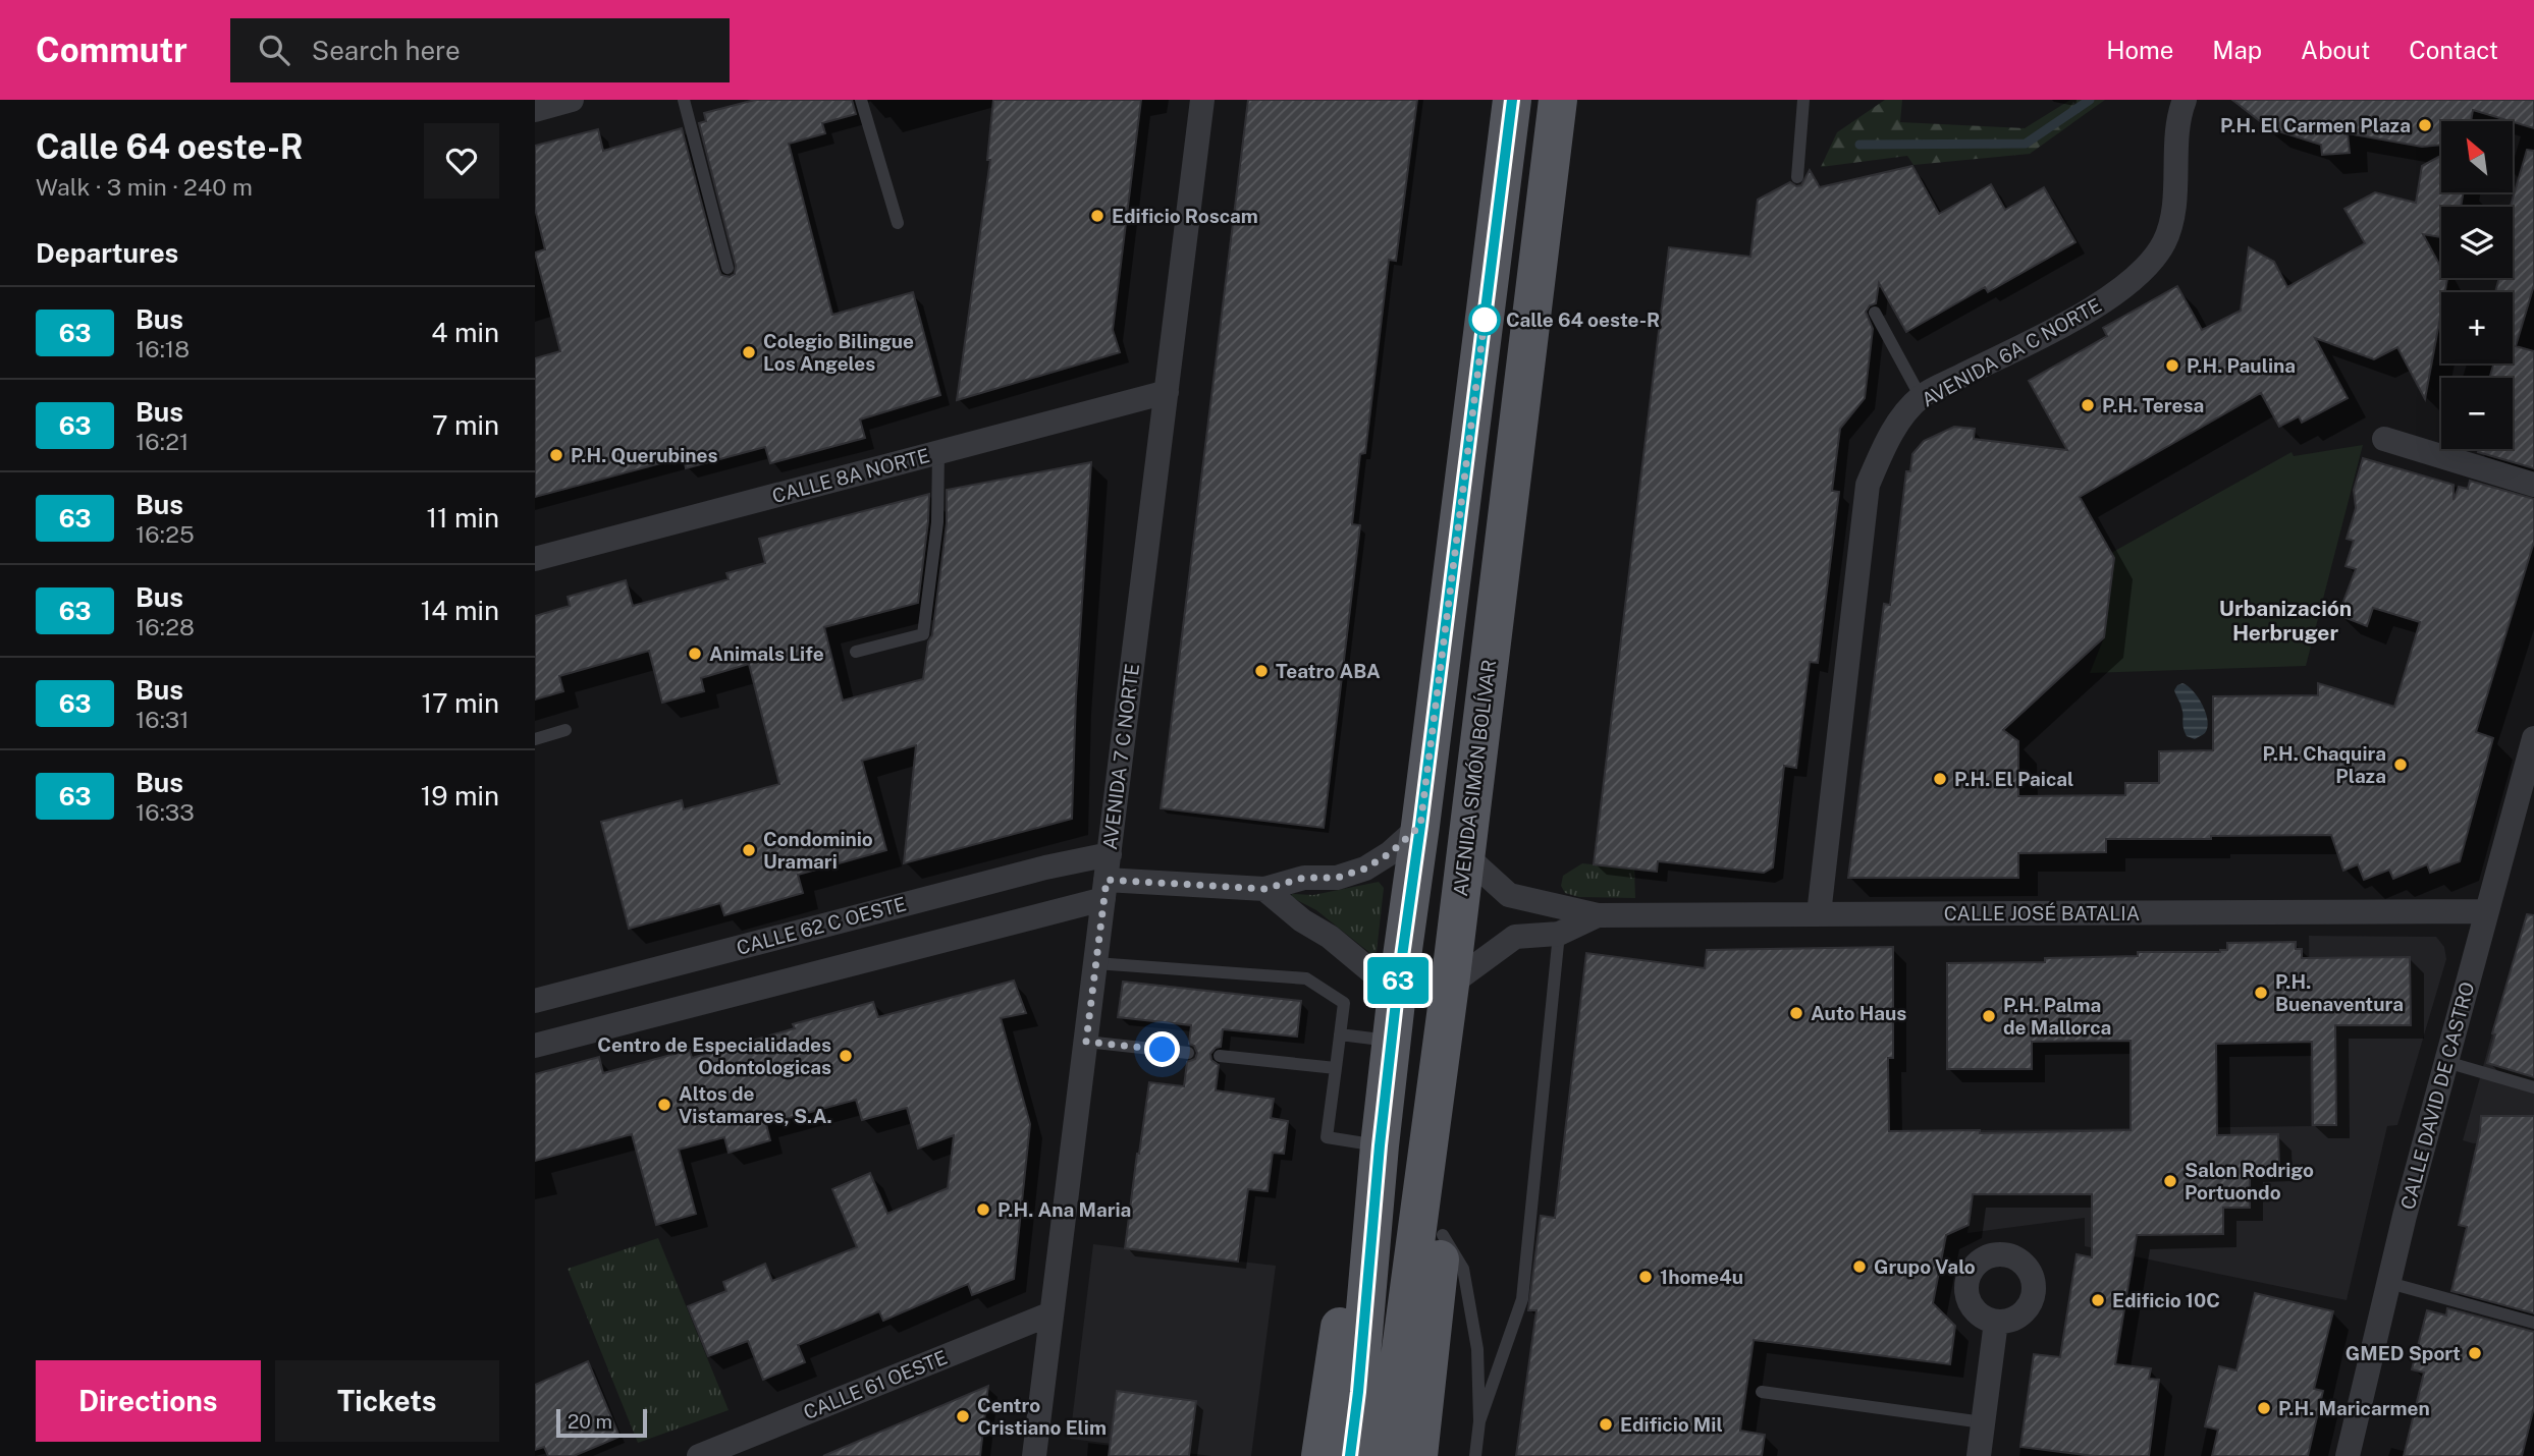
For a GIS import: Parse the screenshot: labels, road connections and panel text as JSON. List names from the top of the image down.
{
  "streets": {
    "main road": ["AVENIDA SIMÓN BOLÍVAR"],
    "street": [
      "AVENIDA 6A C NORTE",
      "CALLE 8A NORTE",
      "AVENIDA 7 C NORTE",
      "CALLE JOSÉ BATALIA",
      "CALLE 62 C OESTE",
      "CALLE DAVID DE CASTRO",
      "CALLE 61 OESTE"
    ]
  },
  "crossings": [
    ["AVENIDA 6A C NORTE", "CALLE JOSÉ BATALIA"],
    ["CALLE 8A NORTE", "AVENIDA 7 C NORTE"],
    ["AVENIDA 7 C NORTE", "CALLE 62 C OESTE"],
    ["AVENIDA 7 C NORTE", "CALLE 61 OESTE"],
    ["AVENIDA SIMÓN BOLÍVAR", "CALLE JOSÉ BATALIA"],
    ["CALLE JOSÉ BATALIA", "CALLE DAVID DE CASTRO"]
  ],
  "districts": ["Urbanización Herbruger"],
  "places": [
    "P.H. El Carmen Plaza",
    "Edificio Roscam",
    "Calle 64 oeste-R",
    "Colegio Bilingue Los Angeles",
    "P.H. Paulina",
    "P.H. Teresa",
    "P.H. Querubines",
    "Animals Life",
    "Teatro ABA",
    "P.H. Chaquira Plaza",
    "P.H. El Paical",
    "Condominio Uramari",
    "P.H. Buenaventura",
    "Auto Haus",
    "P.H. Palma de Mallorca",
    "Centro de Especialidades Odontologicas",
    "Altos de Vistamares, S.A.",
    "Salon Rodrigo Portuondo",
    "P.H. Ana Maria",
    "Grupo Valo",
    "1home4u",
    "Edificio 10C",
    "GMED Sport",
    "P.H. Maricarmen",
    "Centro Cristiano Elim",
    "Edificio Mil"
  ],
  "lines": ["bus line 63"],
  "scale_bar": "20 m",
  "north": "top left",
  "page": {
    "header": "Commutr",
    "search": "Search here",
    "nav": [
      "Home",
      "Map",
      "About",
      "Contact"
    ],
    "heading": [
      ["Calle 64 oeste-R", "Walk · 3 min · 240 m"],
      "Departures"
    ],
    "on_map": "63",
    "map_buttons": ["+", "−"],
    "list": [
      {
        "mark": "63",
        "name": "Bus",
        "note": "16:18",
        "value": "4 min"
      },
      {
        "mark": "63",
        "name": "Bus",
        "note": "16:21",
        "value": "7 min"
      },
      {
        "mark": "63",
        "name": "Bus",
        "note": "16:25",
        "value": "11 min"
      },
      {
        "mark": "63",
        "name": "Bus",
        "note": "16:28",
        "value": "14 min"
      },
      {
        "mark": "63",
        "name": "Bus",
        "note": "16:31",
        "value": "17 min"
      },
      {
        "mark": "63",
        "name": "Bus",
        "note": "16:33",
        "value": "19 min"
      }
    ],
    "buttons": ["Directions", "Tickets"],
    "scale": "20 m"
  }
}
